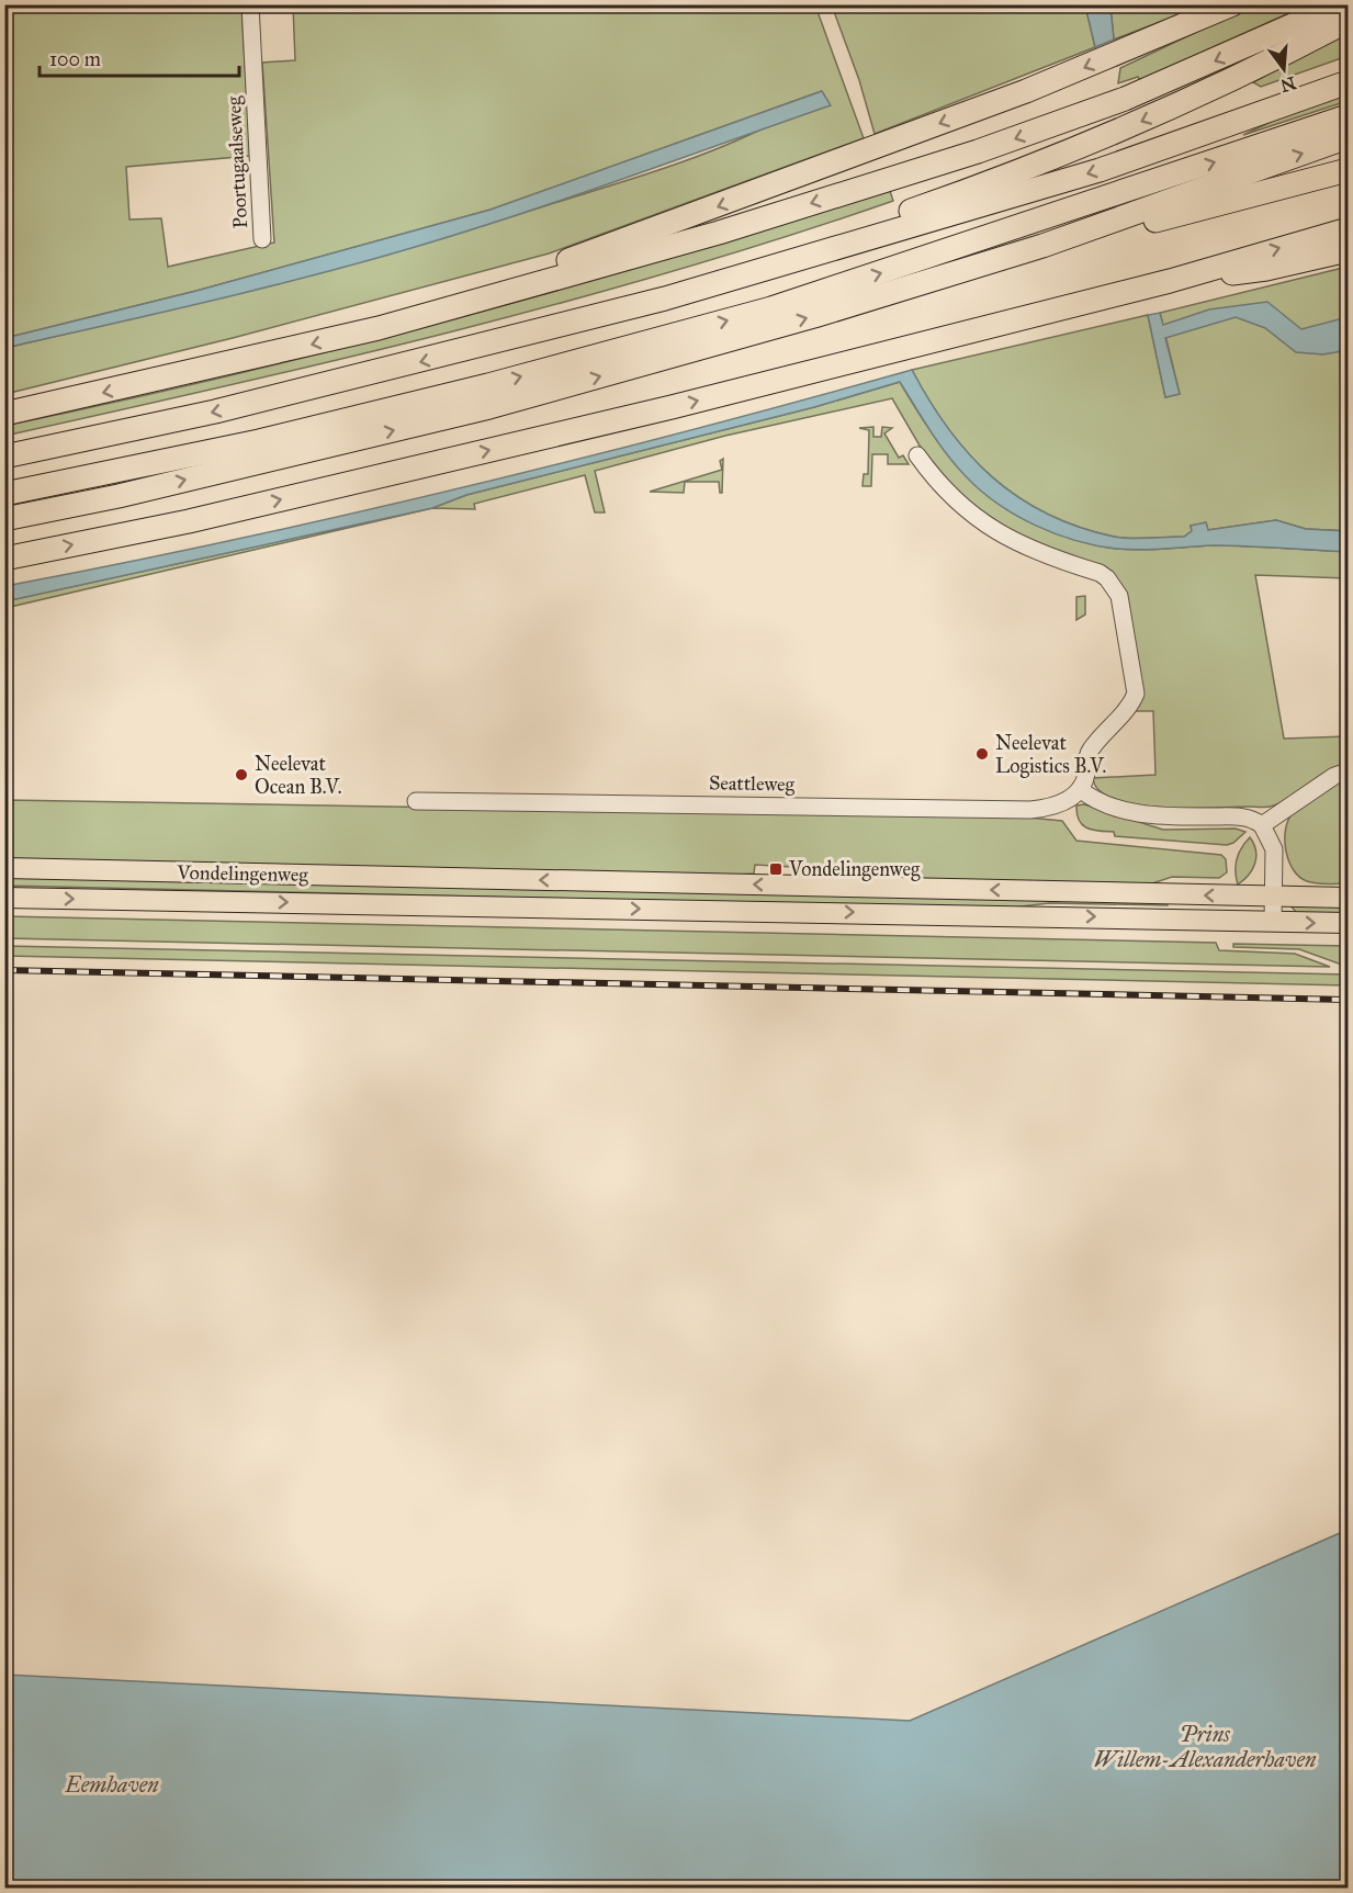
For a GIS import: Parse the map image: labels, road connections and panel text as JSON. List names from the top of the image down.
{
  "streets": {
    "main road": ["Vondelingenweg"],
    "street": ["Poortugaalseweg", "Seattleweg"]
  },
  "water": ["Prins Willem-Alexanderhaven", "Eemhaven"],
  "places": {
    "other": ["Neelevat Logistics B.V.", "Neelevat Ocean B.V."],
    "transit": ["Vondelingenweg"]
  },
  "scale_bar": "100 m",
  "north": "bottom"
}
